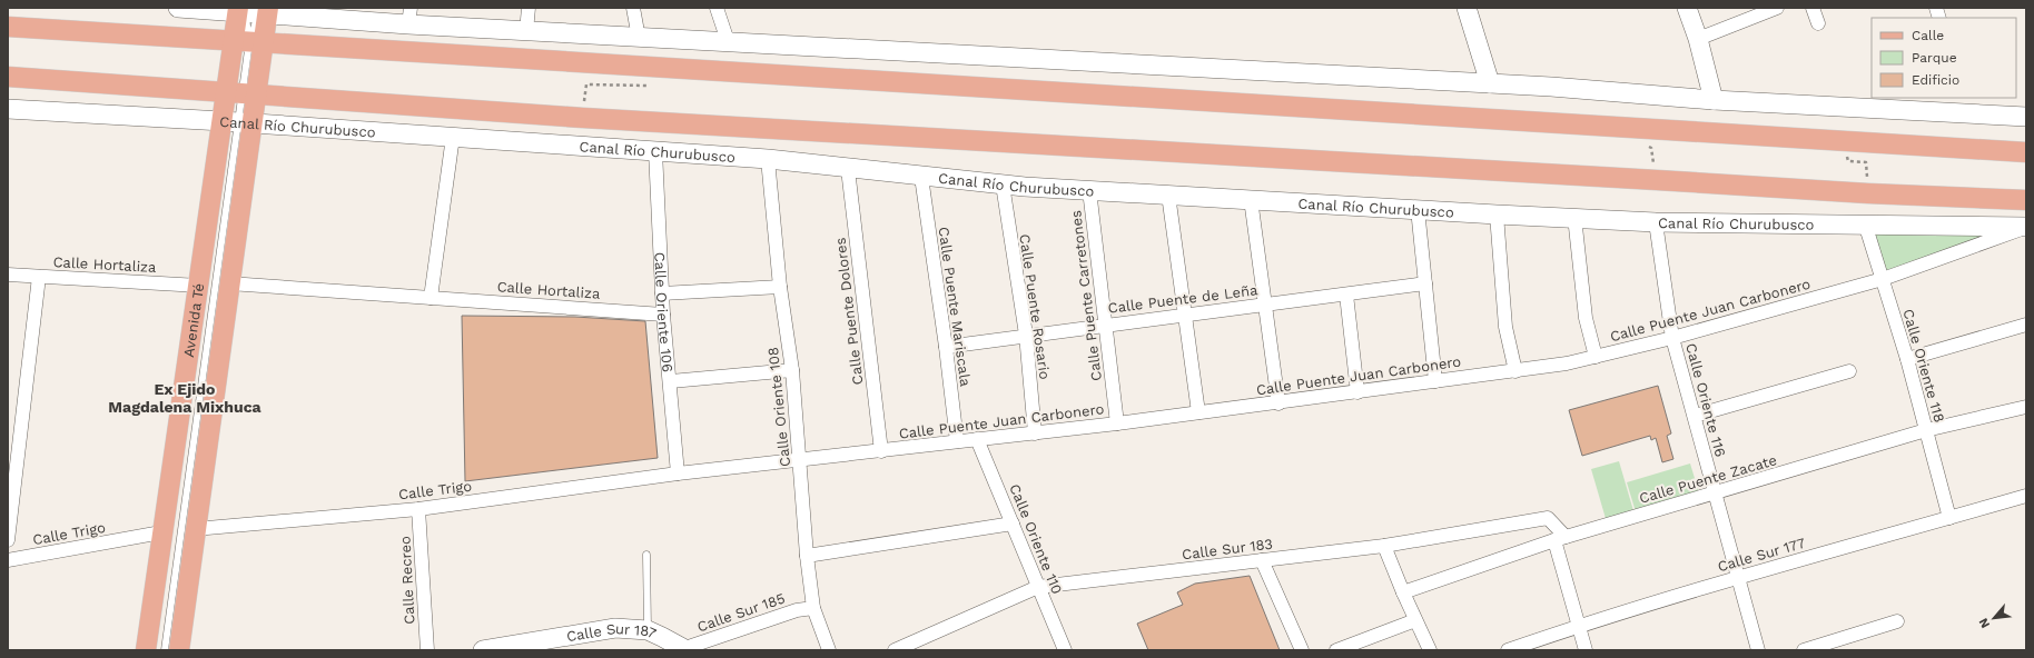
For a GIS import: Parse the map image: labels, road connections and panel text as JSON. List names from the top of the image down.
{
  "streets": {
    "main road": ["Canal Río Churubusco", "Avenida Té"],
    "street": [
      "Calle Hortaliza",
      "Calle Puente Carretones",
      "Calle Puente de Leña",
      "Calle Puente Mariscala",
      "Calle Puente Rosario",
      "Calle Puente Juan Carbonero",
      "Calle Puente Dolores",
      "Calle Oriente 106",
      "Calle Oriente 118",
      "Calle Oriente 116",
      "Calle Oriente 108",
      "Calle Puente Zacate",
      "Calle Trigo",
      "Calle Oriente 110",
      "Calle Sur 183",
      "Calle Sur 177",
      "Calle Recreo",
      "Calle Sur 185",
      "Calle Sur 187"
    ]
  },
  "crossings": [
    ["Canal Río Churubusco", "Calle Puente Carretones"],
    ["Canal Río Churubusco", "Calle Puente Mariscala"],
    ["Canal Río Churubusco", "Calle Puente Rosario"],
    ["Canal Río Churubusco", "Calle Puente Juan Carbonero"],
    ["Canal Río Churubusco", "Calle Puente Dolores"],
    ["Canal Río Churubusco", "Calle Oriente 106"],
    ["Canal Río Churubusco", "Avenida Té"],
    ["Canal Río Churubusco", "Calle Oriente 118"],
    ["Canal Río Churubusco", "Calle Oriente 116"],
    ["Canal Río Churubusco", "Calle Oriente 108"],
    ["Calle Hortaliza", "Calle Oriente 106"],
    ["Calle Hortaliza", "Avenida Té"],
    ["Calle Puente Carretones", "Calle Puente de Leña"],
    ["Calle Puente Carretones", "Calle Puente Juan Carbonero"],
    ["Calle Puente de Leña", "Calle Puente Mariscala"],
    ["Calle Puente de Leña", "Calle Puente Rosario"],
    ["Calle Puente Mariscala", "Calle Puente Juan Carbonero"],
    ["Calle Puente Rosario", "Calle Puente Juan Carbonero"],
    ["Calle Puente Juan Carbonero", "Calle Puente Dolores"],
    ["Calle Puente Juan Carbonero", "Calle Oriente 106"],
    ["Calle Puente Juan Carbonero", "Calle Oriente 118"],
    ["Calle Puente Juan Carbonero", "Calle Oriente 116"],
    ["Calle Puente Juan Carbonero", "Calle Oriente 108"],
    ["Calle Puente Juan Carbonero", "Calle Trigo"],
    ["Calle Puente Juan Carbonero", "Calle Oriente 110"],
    ["Calle Oriente 106", "Calle Trigo"],
    ["Avenida Té", "Calle Trigo"],
    ["Calle Oriente 118", "Calle Puente Zacate"],
    ["Calle Oriente 118", "Calle Sur 177"],
    ["Calle Oriente 116", "Calle Puente Zacate"],
    ["Calle Oriente 116", "Calle Sur 177"],
    ["Calle Oriente 108", "Calle Sur 185"],
    ["Calle Puente Zacate", "Calle Sur 183"],
    ["Calle Trigo", "Calle Recreo"],
    ["Calle Oriente 110", "Calle Sur 183"],
    ["Calle Sur 185", "Calle Sur 187"]
  ],
  "districts": ["Ex Ejido Magdalena Mixhuca"],
  "legend": ["Calle", "Parque", "Edificio"],
  "north": "bottom left"
}
